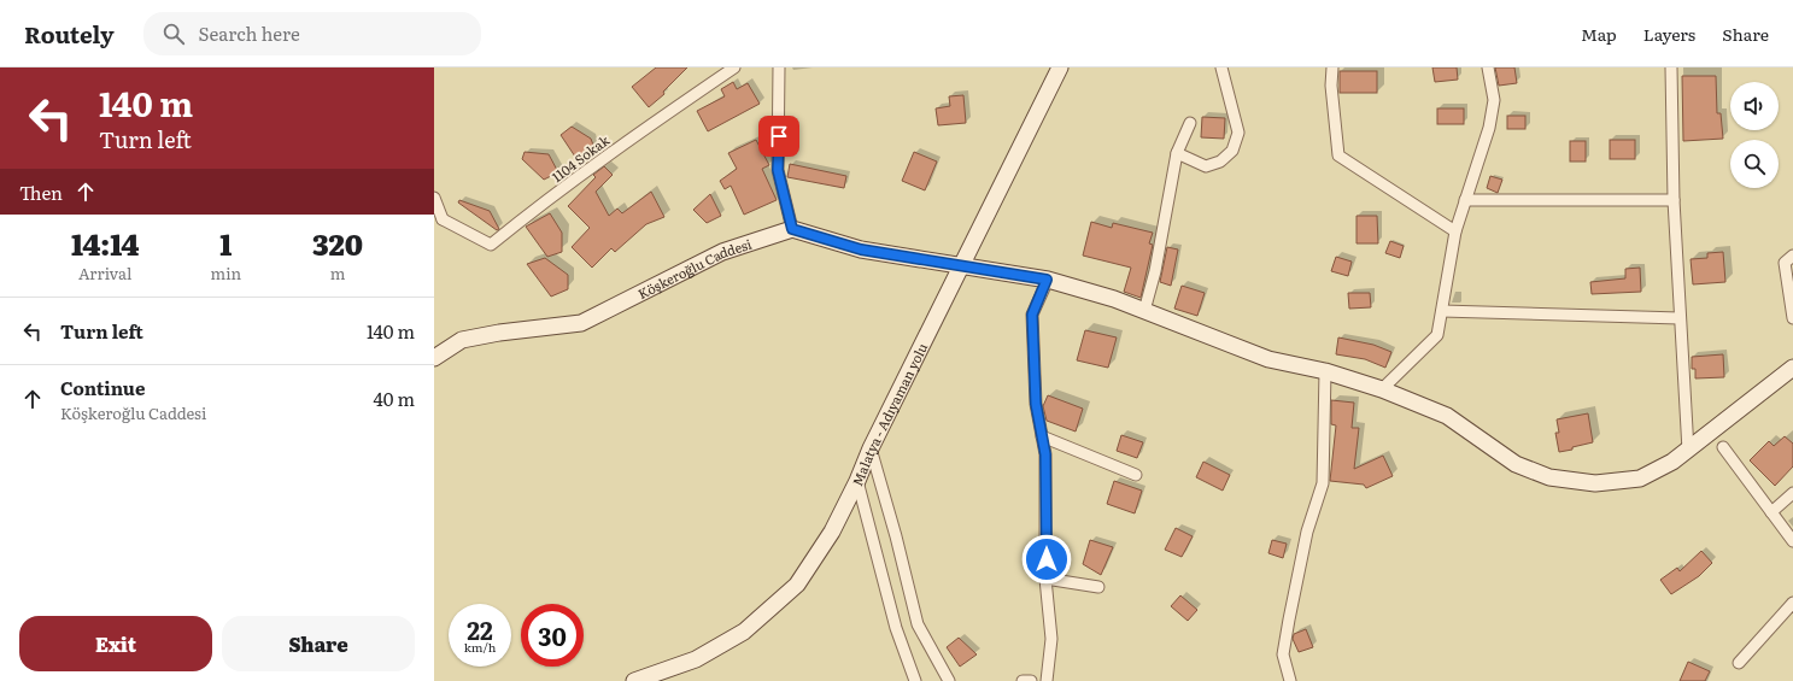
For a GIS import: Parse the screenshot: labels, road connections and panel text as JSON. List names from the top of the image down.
{
  "streets": {
    "main road": ["Köşkeroğlu Caddesi", "Malatya - Adıyaman yolu"],
    "street": ["1104 Sokak"]
  },
  "page": {
    "header": "Routely",
    "search": "Search here",
    "nav": ["Map", "Layers", "Share"],
    "turn": ["140 m", "Turn left"],
    "then": "Then",
    "eta": [
      "14:14",
      "Arrival",
      "1",
      "min",
      "320",
      "m"
    ],
    "list": [
      {
        "name": "Turn left",
        "value": "140 m"
      },
      {
        "name": "Continue",
        "note": "Köşkeroğlu Caddesi",
        "value": "40 m"
      }
    ],
    "speed": "22 km/h",
    "limit": "30",
    "buttons": ["Exit", "Share"]
  }
}
